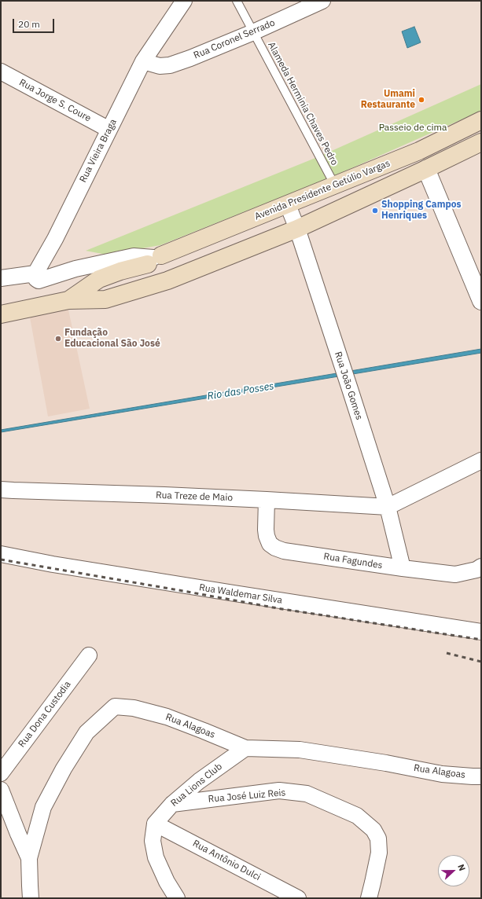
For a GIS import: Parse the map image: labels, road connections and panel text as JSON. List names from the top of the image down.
{
  "streets": {
    "main road": ["Avenida Presidente Getúlio Vargas"],
    "street": [
      "Rua Coronel Serrado",
      "Rua Jorge S. Coure",
      "Rua Vieira Braga",
      "Rua João Gomes",
      "Rua Treze de Maio",
      "Rua Fagundes",
      "Rua Waldemar Silva",
      "Rua Dona Custodia",
      "Rua Alagoas",
      "Rua Lions Club",
      "Rua José Luiz Reis",
      "Rua Antônio Dulci"
    ],
    "lane": ["Alameda Herminia Chaves Pedro"]
  },
  "crossings": [
    ["Rua Coronel Serrado", "Alameda Herminia Chaves Pedro"],
    ["Rua Coronel Serrado", "Rua Vieira Braga"],
    ["Rua Jorge S. Coure", "Rua Vieira Braga"],
    ["Alameda Herminia Chaves Pedro", "Avenida Presidente Getúlio Vargas"],
    ["Avenida Presidente Getúlio Vargas", "Rua João Gomes"],
    ["Rua João Gomes", "Rua Treze de Maio"],
    ["Rua João Gomes", "Rua Fagundes"],
    ["Rua Treze de Maio", "Rua Fagundes"],
    ["Rua Alagoas", "Rua Lions Club"],
    ["Rua Lions Club", "Rua José Luiz Reis"],
    ["Rua Lions Club", "Rua Antônio Dulci"]
  ],
  "water": ["Rio das Posses"],
  "parks": ["Passeio de cima"],
  "places": ["Umami Restaurante", "Shopping Campos Henriques", "Fundação Educacional São José"],
  "scale_bar": "20 m",
  "north": "right"
}
